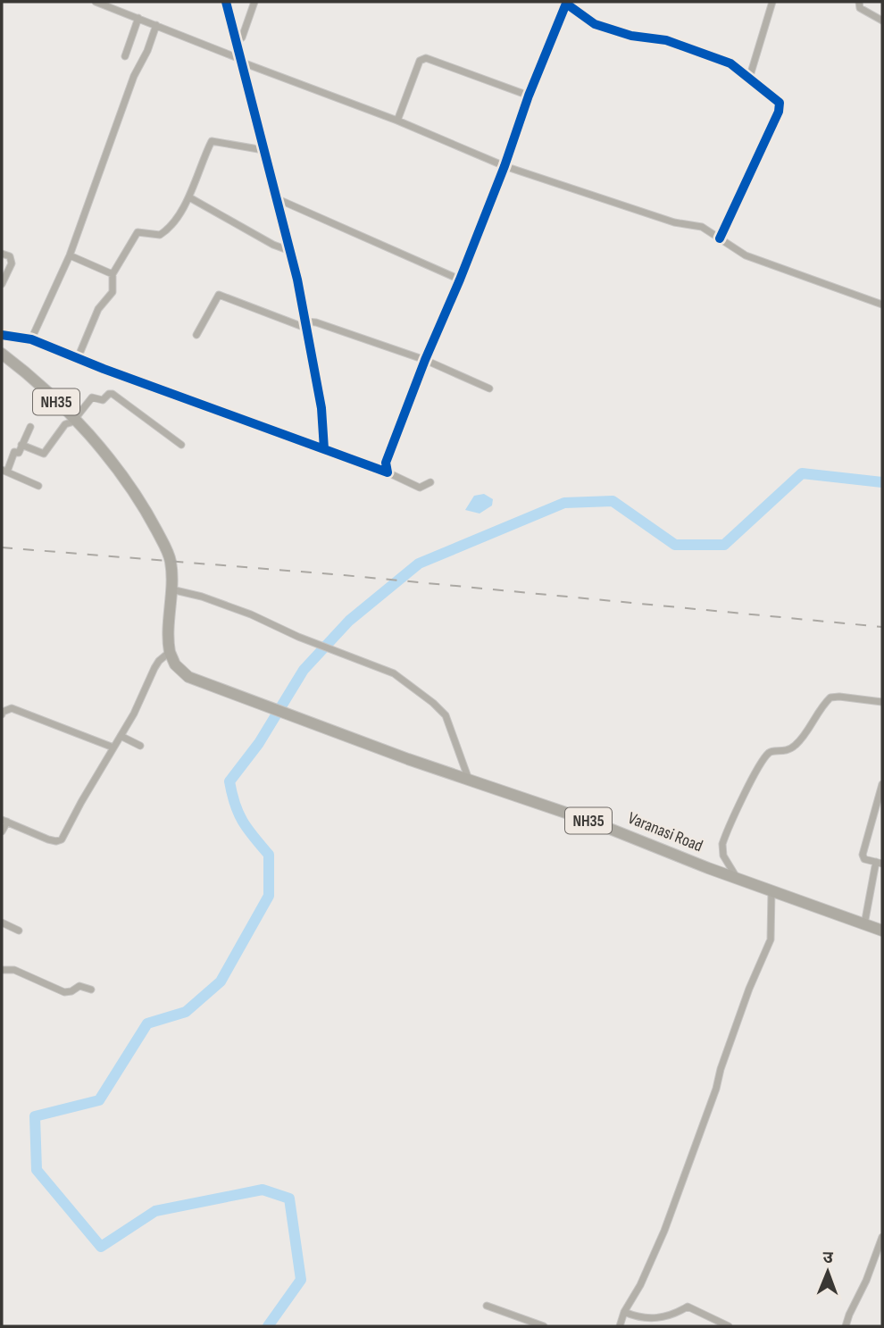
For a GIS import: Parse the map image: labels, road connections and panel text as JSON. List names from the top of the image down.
{
  "streets": {
    "highway": ["NH35", "Varanasi Road"]
  },
  "crossings": [
    ["NH35", "Varanasi Road"]
  ],
  "north": "top"
}
